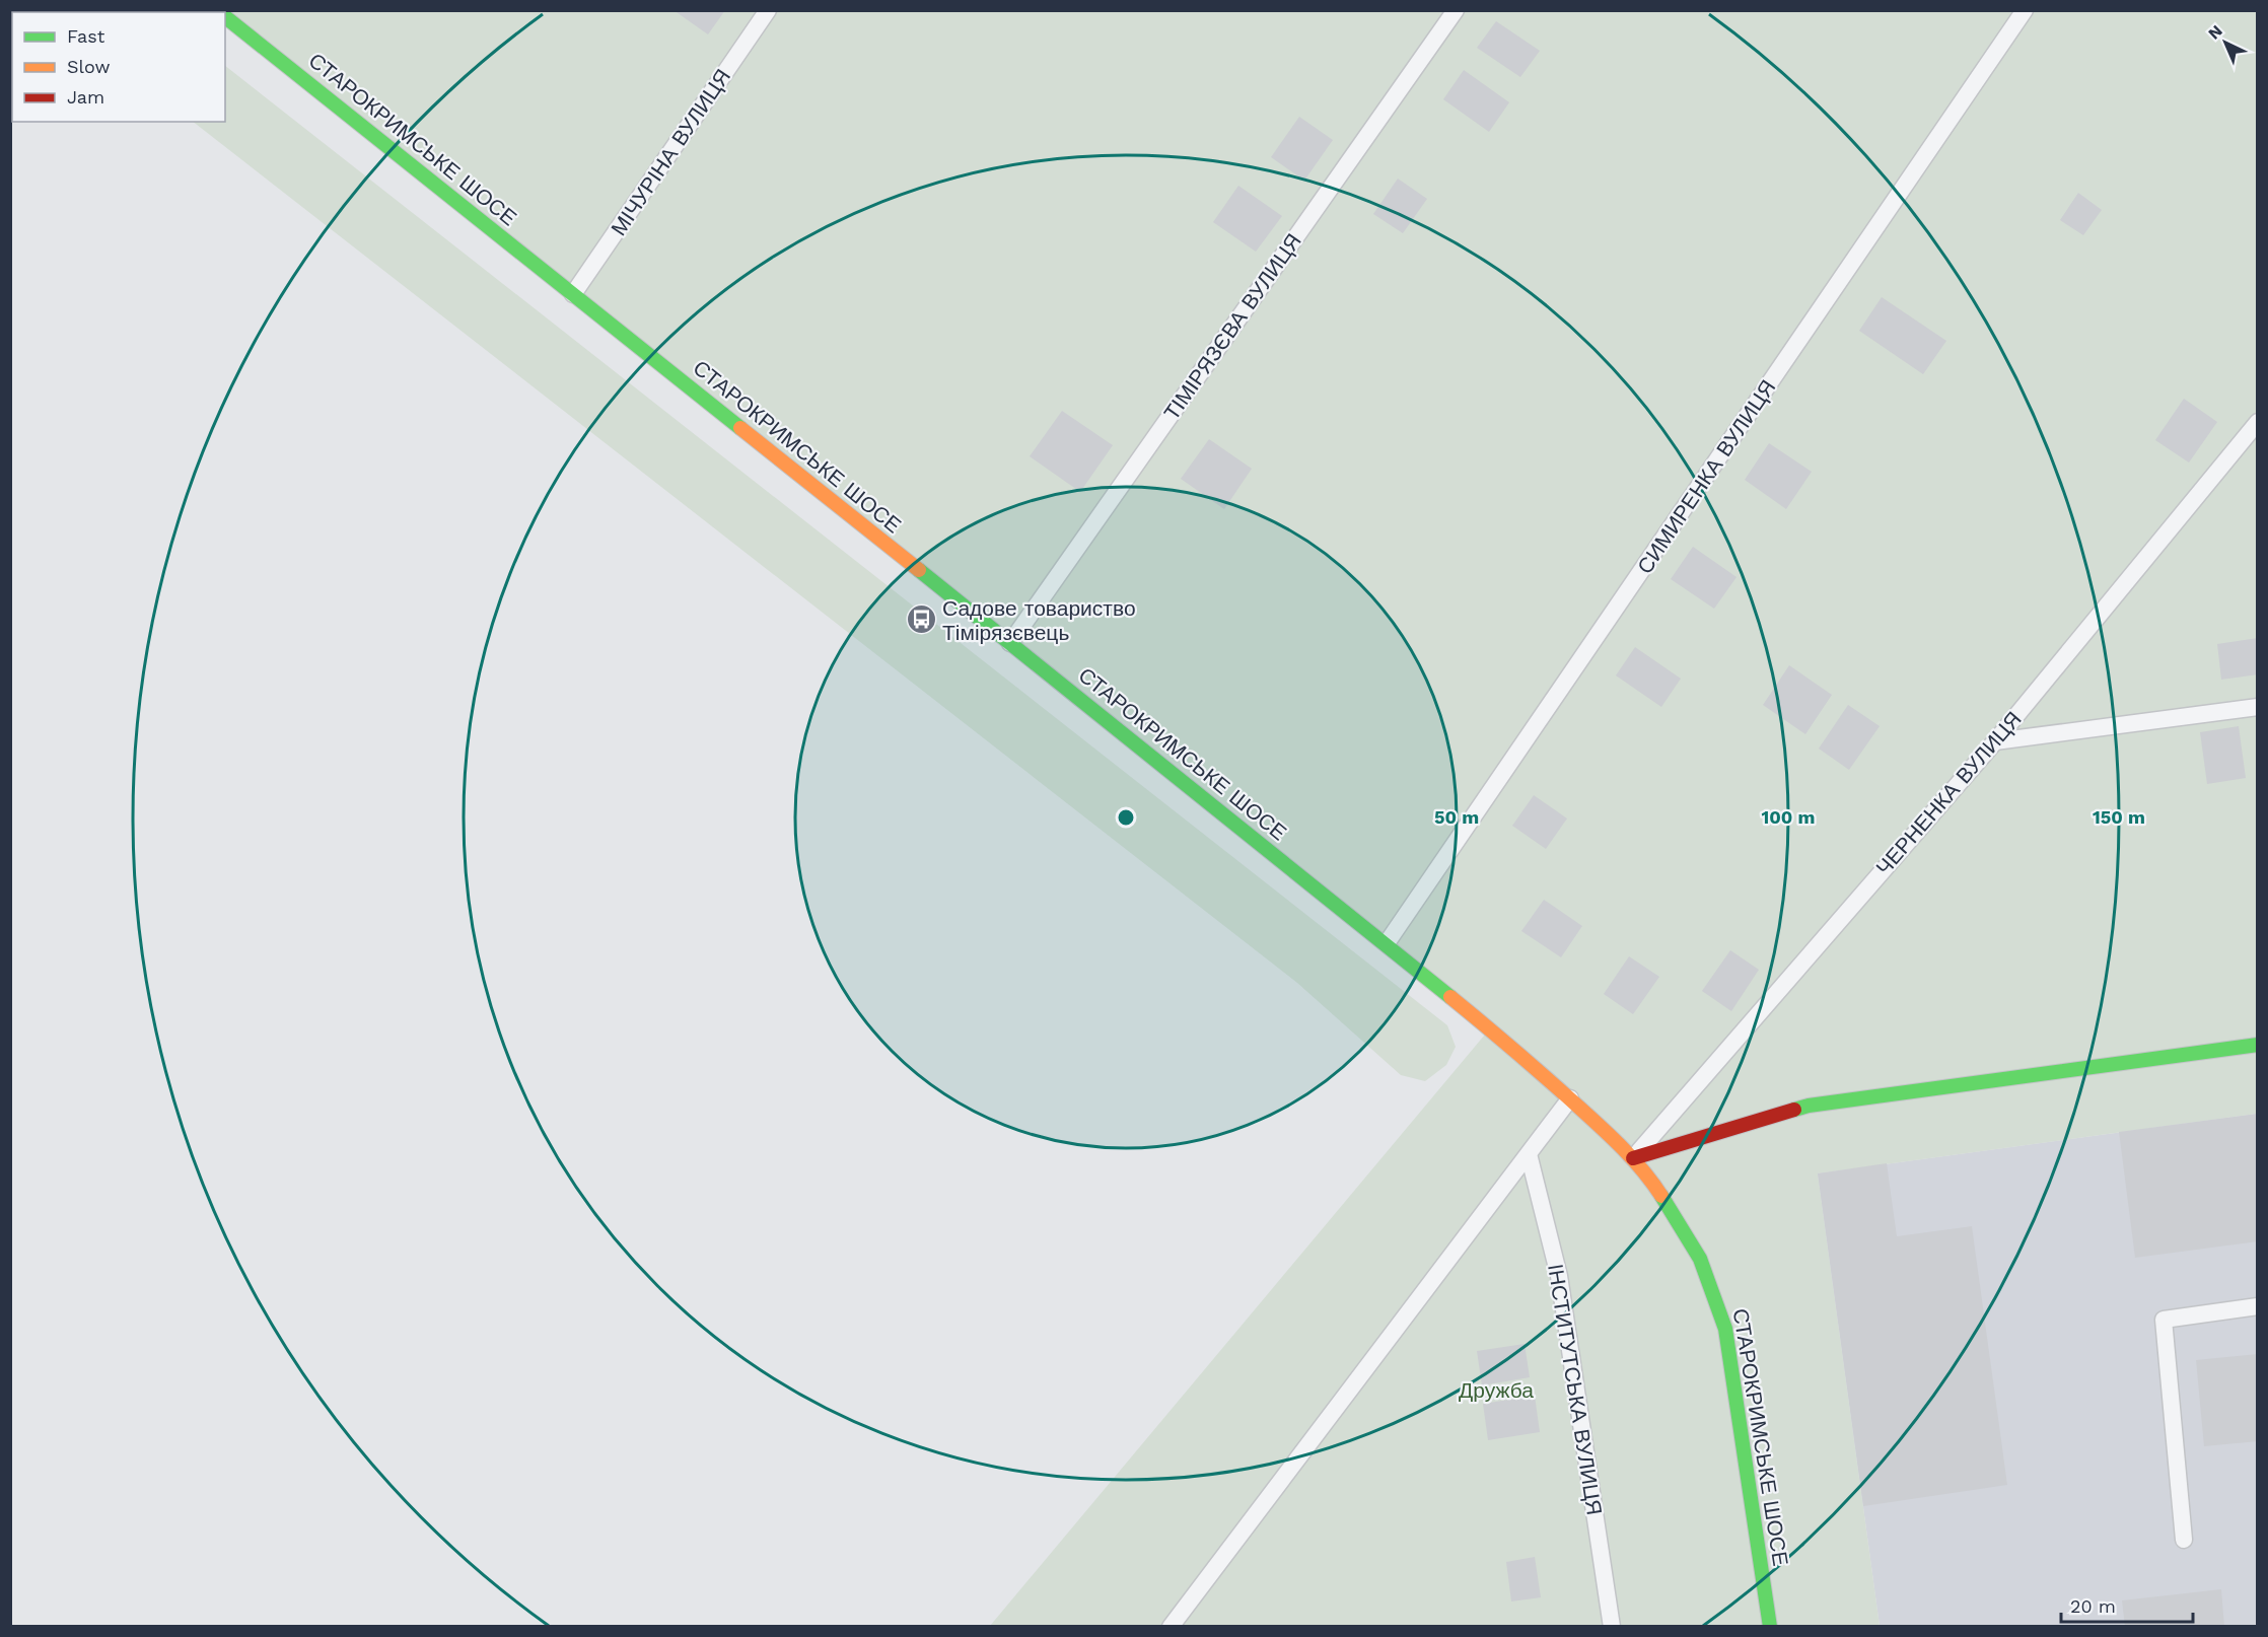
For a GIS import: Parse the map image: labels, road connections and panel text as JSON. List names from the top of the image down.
{
  "streets": {
    "street": ["СТАРОКРИМСЬКЕ ШОСЕ"],
    "lane": [
      "МІЧУРІНА ВУЛИЦЯ",
      "ТІМІРЯЗЄВА ВУЛИЦЯ",
      "СИМИРЕНКА ВУЛИЦЯ",
      "ЧЕРНЕНКА ВУЛИЦЯ",
      "ІНСТИТУТСЬКА ВУЛИЦЯ"
    ]
  },
  "crossings": [
    ["СТАРОКРИМСЬКЕ ШОСЕ", "МІЧУРІНА ВУЛИЦЯ"],
    ["СТАРОКРИМСЬКЕ ШОСЕ", "ТІМІРЯЗЄВА ВУЛИЦЯ"],
    ["СТАРОКРИМСЬКЕ ШОСЕ", "СИМИРЕНКА ВУЛИЦЯ"],
    ["СТАРОКРИМСЬКЕ ШОСЕ", "ЧЕРНЕНКА ВУЛИЦЯ"]
  ],
  "parks": ["Дружба"],
  "places": {
    "bus stop": ["Садове товариство Тімірязєвець"]
  },
  "legend": ["Fast", "Slow", "Jam"],
  "scale_bar": "20 m",
  "north": "top left",
  "rings": ["50 m", "100 m", "150 m"]
}
